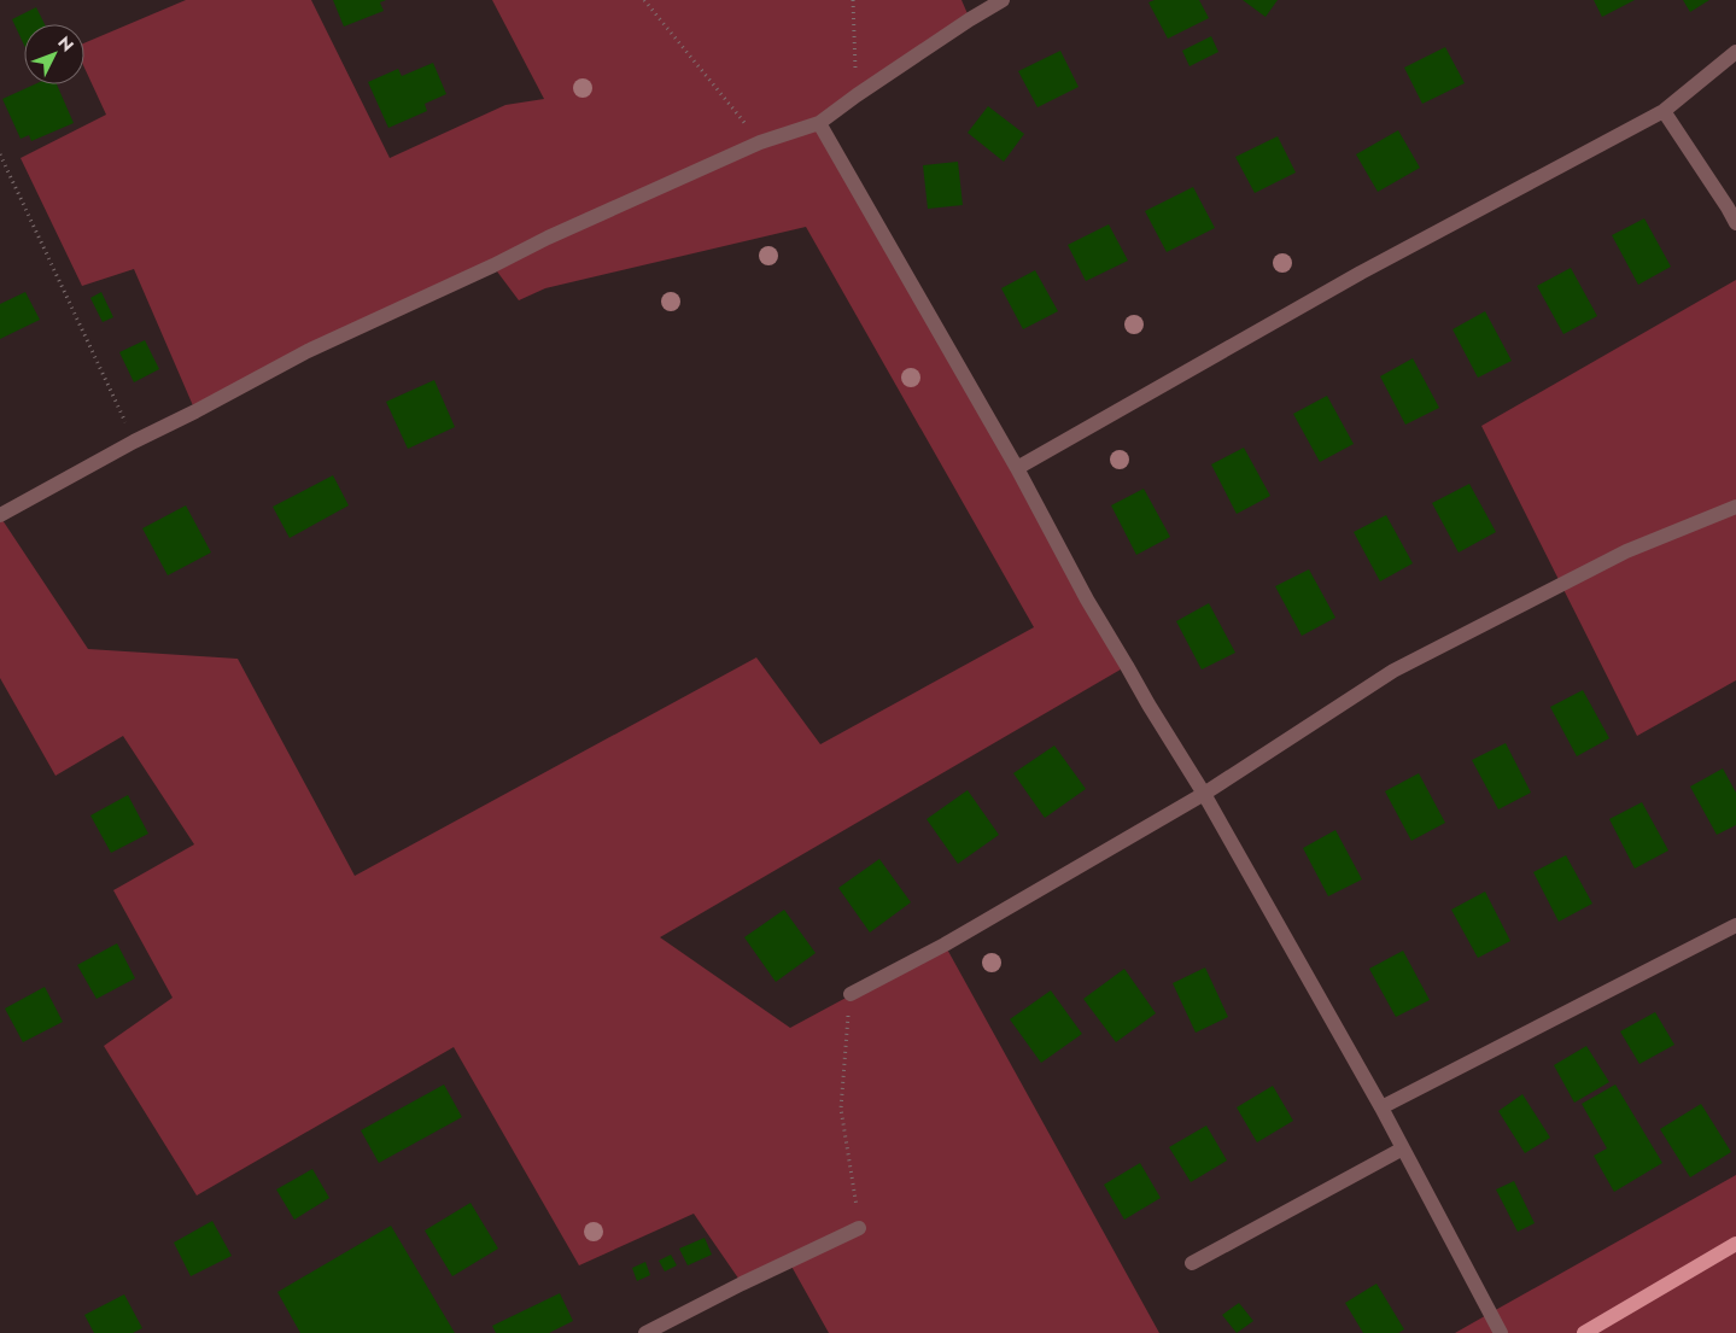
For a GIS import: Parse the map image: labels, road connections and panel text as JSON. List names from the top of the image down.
{
  "north": "top right"
}
